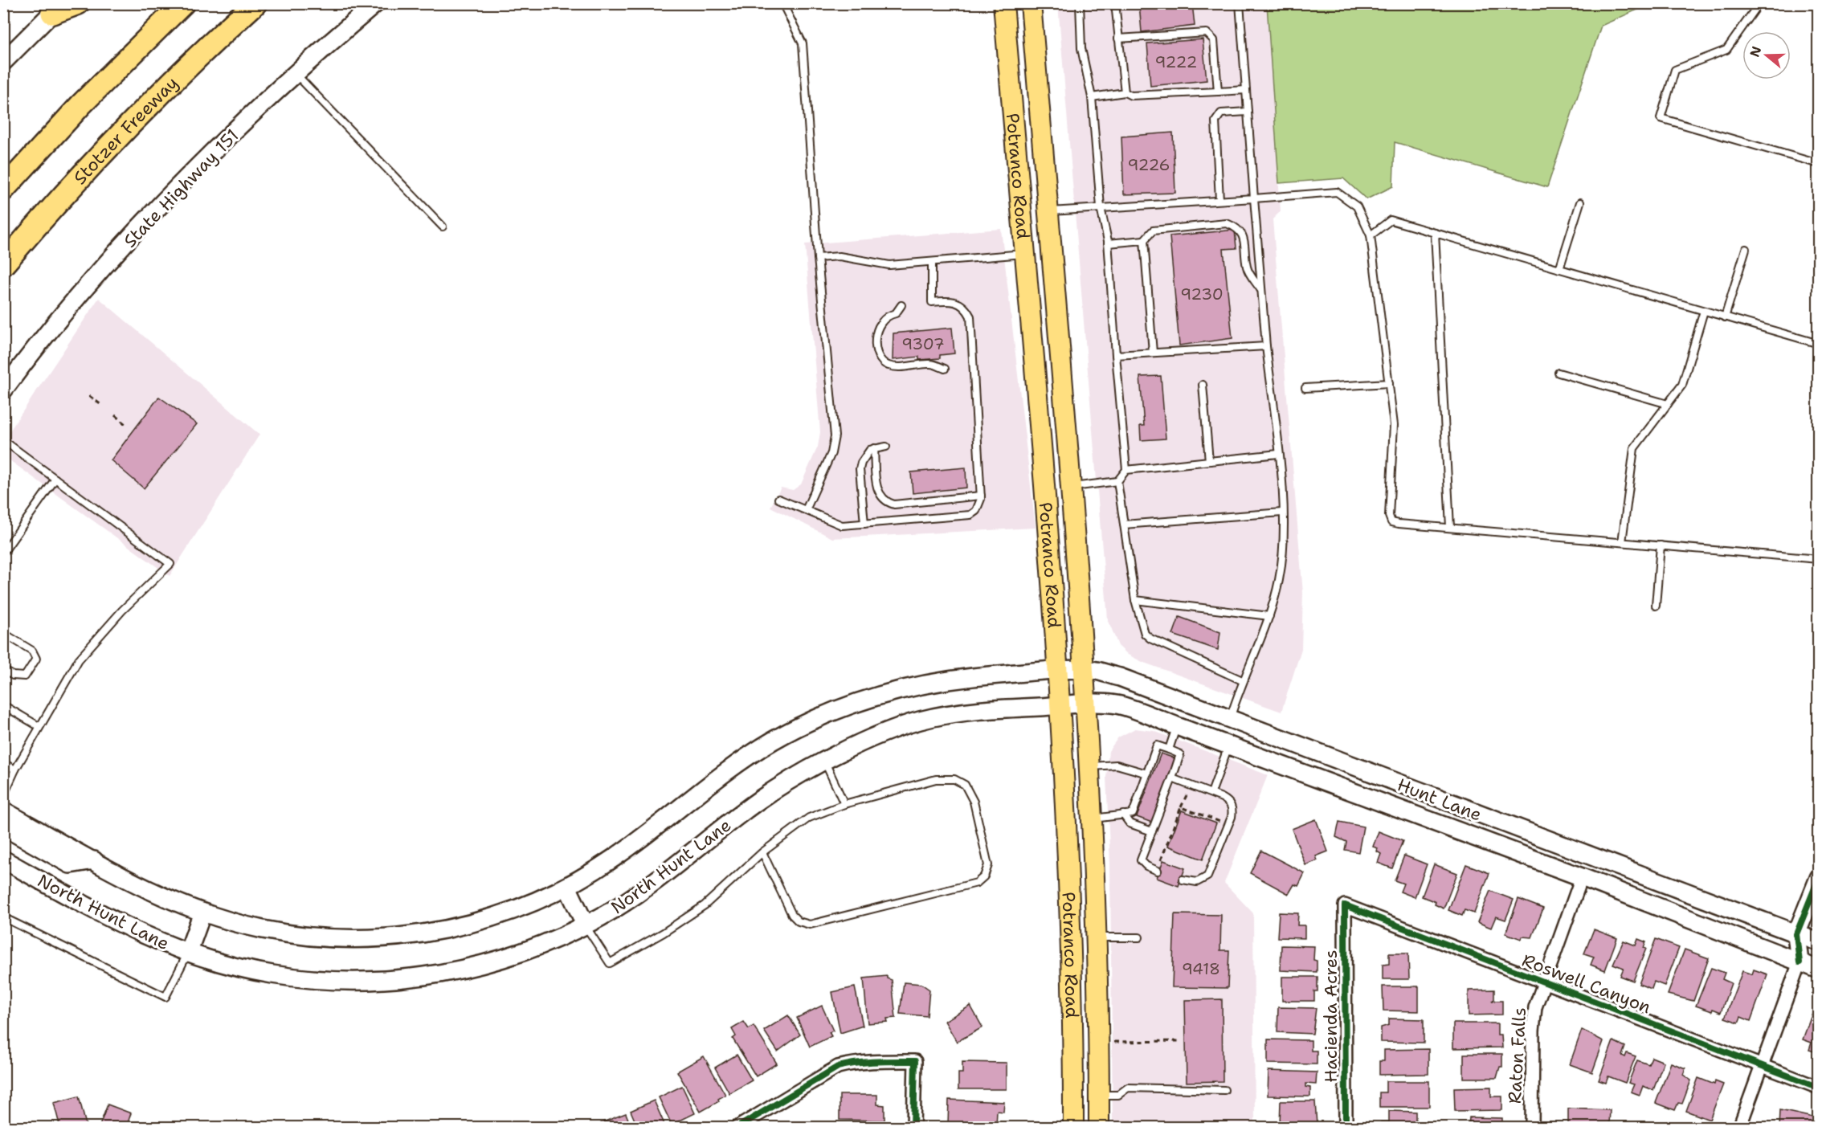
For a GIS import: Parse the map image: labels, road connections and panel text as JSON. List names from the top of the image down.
{
  "streets": {
    "highway": ["Stotzer Freeway"],
    "main road": [
      "Potranco Road",
      "State Highway 151",
      "Hunt Lane",
      "North Hunt Lane"
    ],
    "street": ["Roswell Canyon", "Hacienda Acres", "Raton Falls"]
  },
  "crossings": [
    ["Potranco Road", "Hunt Lane"],
    ["Potranco Road", "North Hunt Lane"],
    ["Hunt Lane", "North Hunt Lane"],
    ["Hunt Lane", "Raton Falls"],
    ["Roswell Canyon", "Hacienda Acres"],
    ["Roswell Canyon", "Raton Falls"]
  ],
  "house_numbers": [
    "9222",
    "9226",
    "9230",
    "9307",
    "9418"
  ],
  "north": "left"
}
